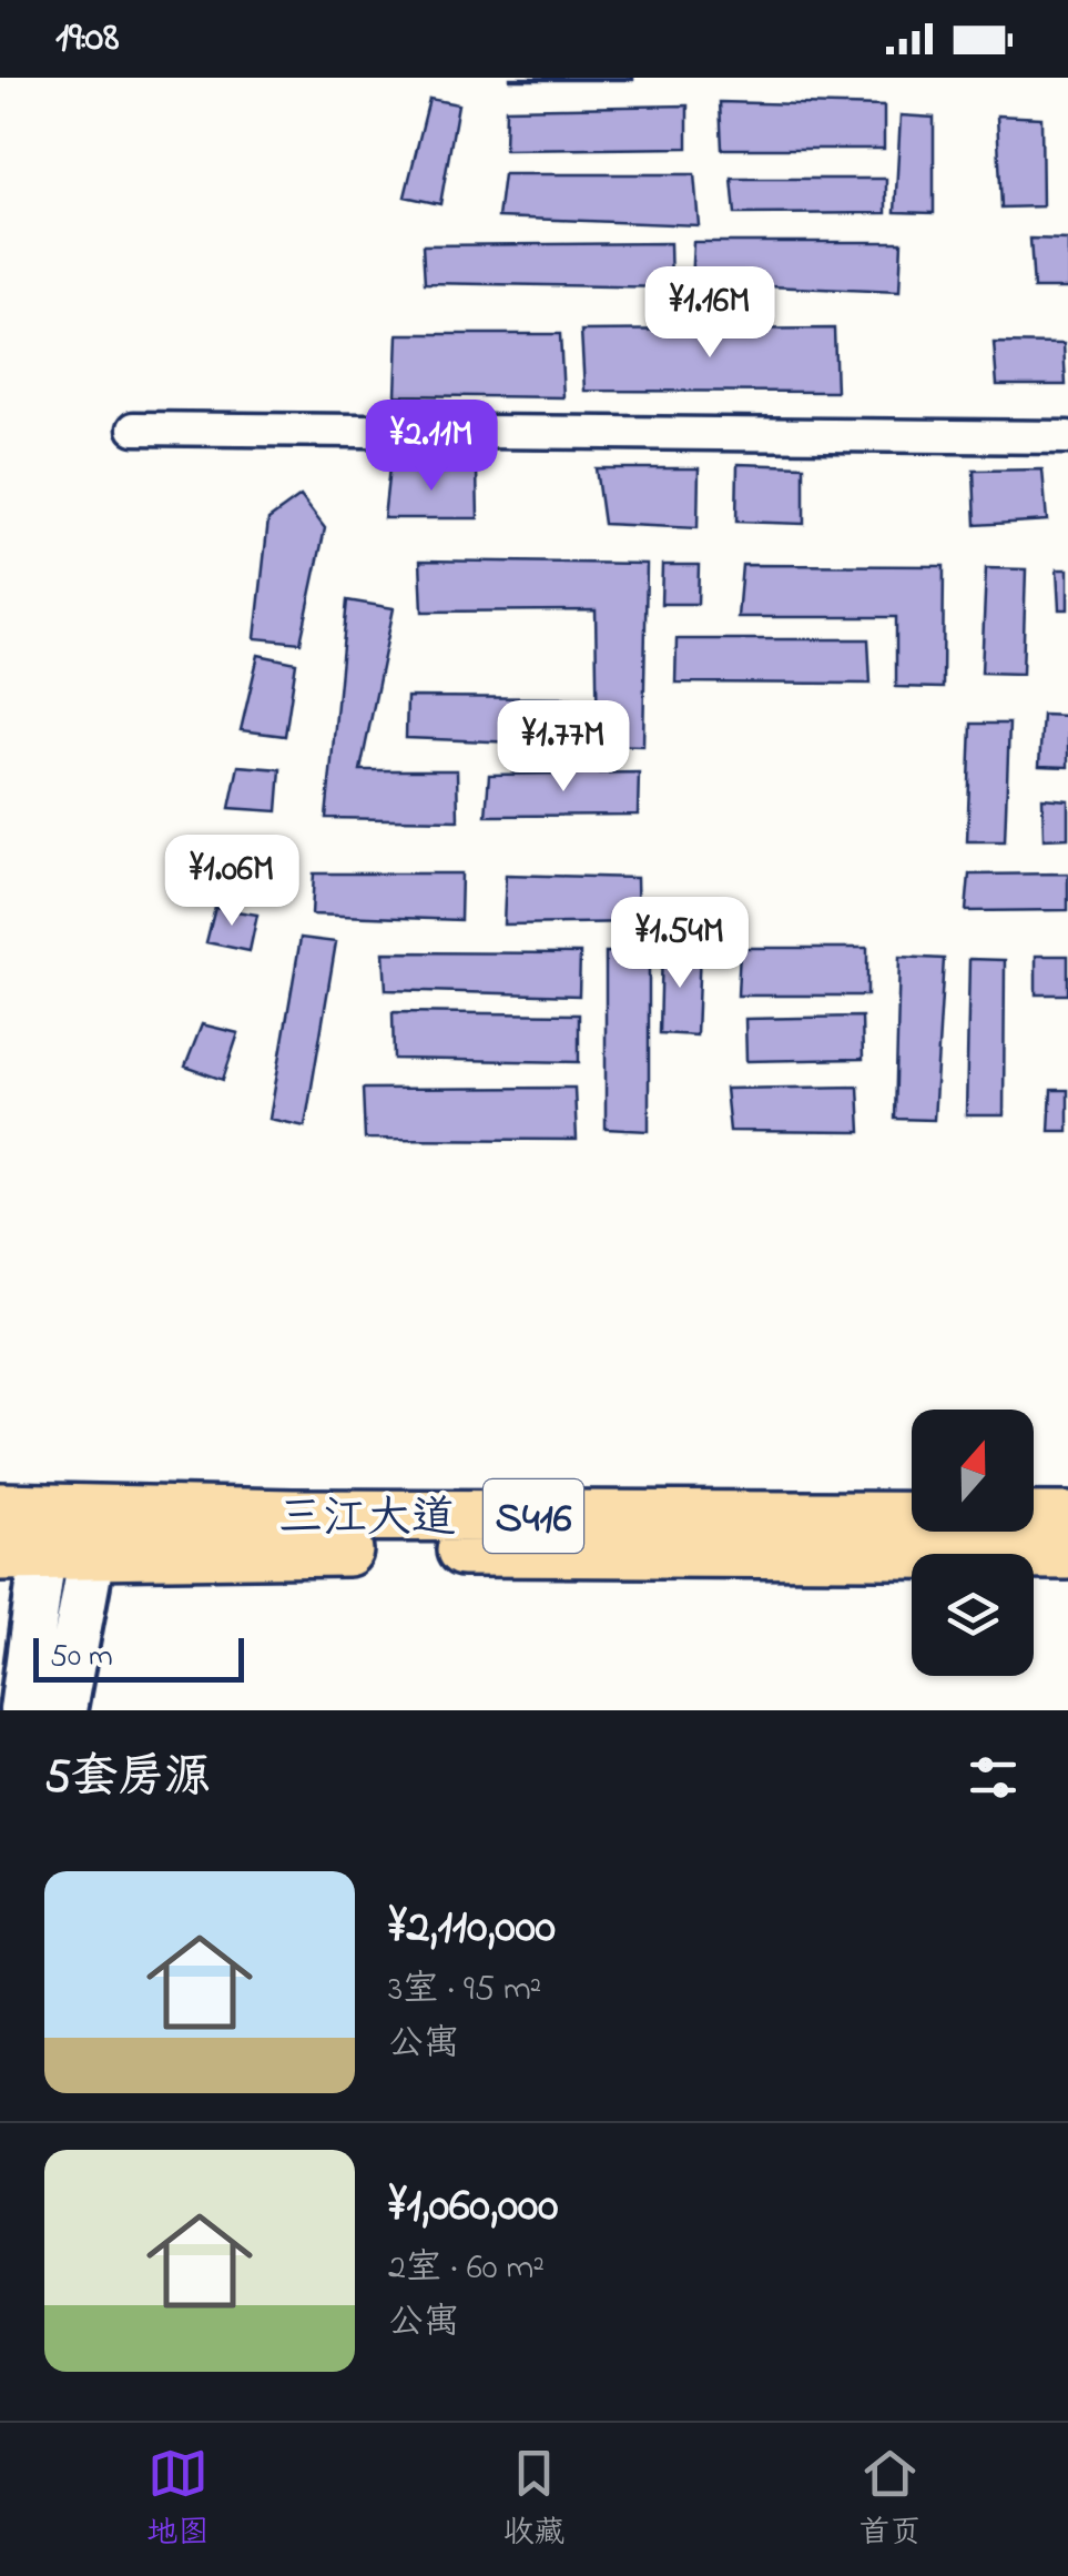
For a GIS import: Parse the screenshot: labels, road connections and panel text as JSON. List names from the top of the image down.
{
  "streets": {
    "main road": ["三江大道", "S416"]
  },
  "scale_bar": "50 m",
  "north": "top",
  "page": {
    "status": "19:08",
    "price": [
      "¥1.16M",
      "¥2.11M",
      "¥1.77M",
      "¥1.06M",
      "¥1.54M"
    ],
    "scale": "50 m",
    "heading": "5套房源",
    "list": [
      {
        "name": "¥2,110,000",
        "note": "3室 · 95 m² · 公寓"
      },
      {
        "name": "¥1,060,000",
        "note": "2室 · 60 m² · 公寓"
      }
    ],
    "tabs": ["地图", "收藏", "首页"]
  }
}
